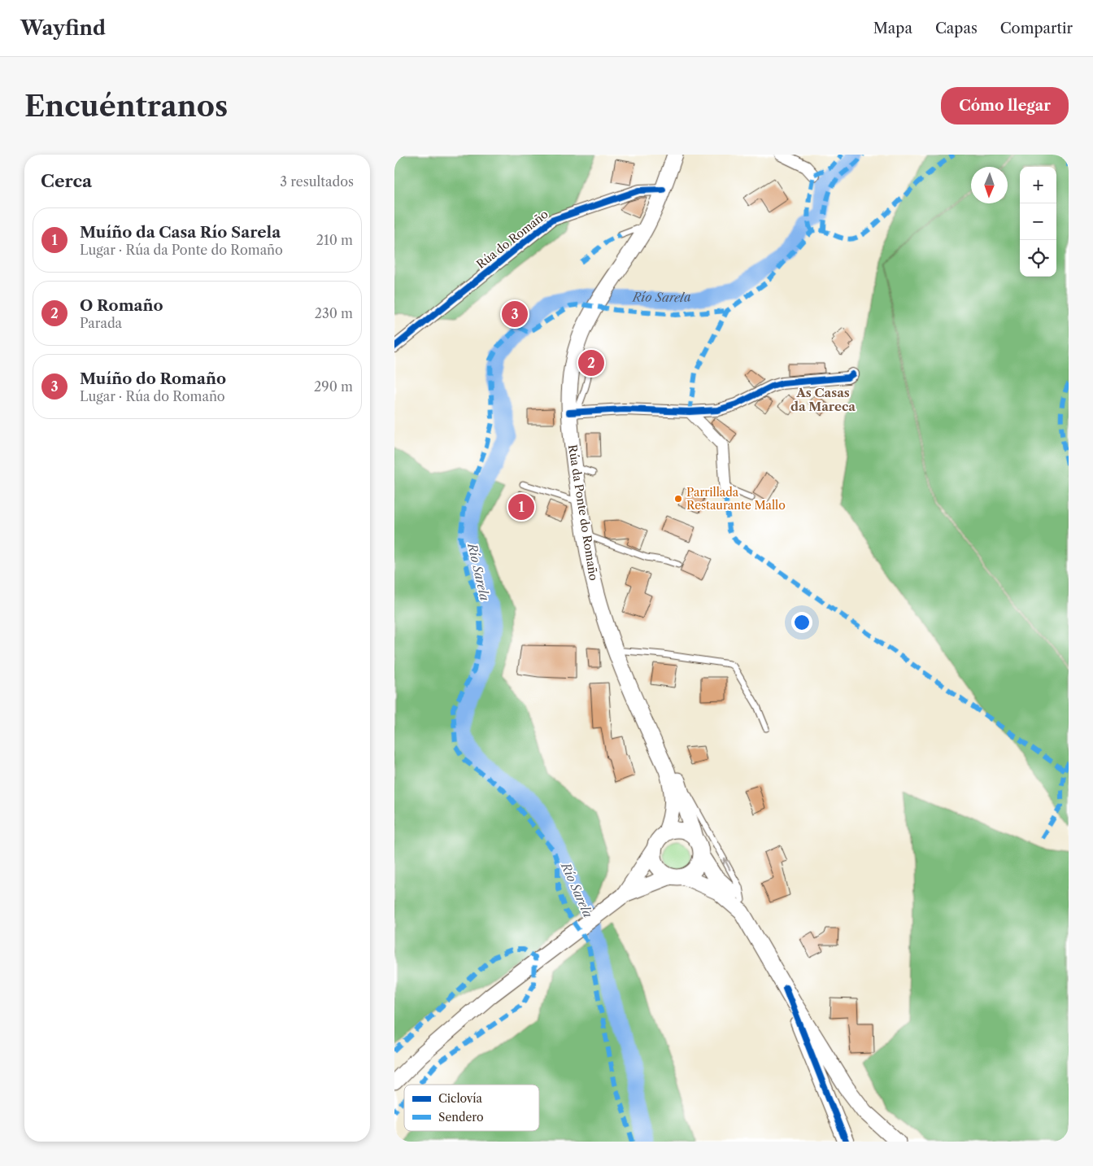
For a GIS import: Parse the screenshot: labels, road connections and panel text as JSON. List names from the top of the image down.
{
  "streets": {
    "main road": ["Rúa da Ponte do Romaño"],
    "street": ["Rúa do Romaño"]
  },
  "districts": ["As Casas da Mareca"],
  "water": ["Río Sarela"],
  "places": ["Parrillada Restaurante Mallo"],
  "legend": ["Ciclovía", "Sendero"],
  "north": "bottom",
  "page": {
    "header": "Wayfind",
    "nav": ["Mapa", "Capas", "Compartir"],
    "buttons": "Cómo llegar",
    "title": "Encuéntranos",
    "heading": ["Cerca", "3 resultados"],
    "map_buttons": ["+", "−"],
    "list": [
      {
        "mark": "1",
        "name": "Muíño da Casa Río Sarela",
        "note": "Lugar · Rúa da Ponte do Romaño",
        "value": "210 m"
      },
      {
        "mark": "2",
        "name": "O Romaño",
        "note": "Parada",
        "value": "230 m"
      },
      {
        "mark": "3",
        "name": "Muíño do Romaño",
        "note": "Lugar · Rúa do Romaño",
        "value": "290 m"
      }
    ],
    "pins": ["3", "2", "1"]
  }
}
